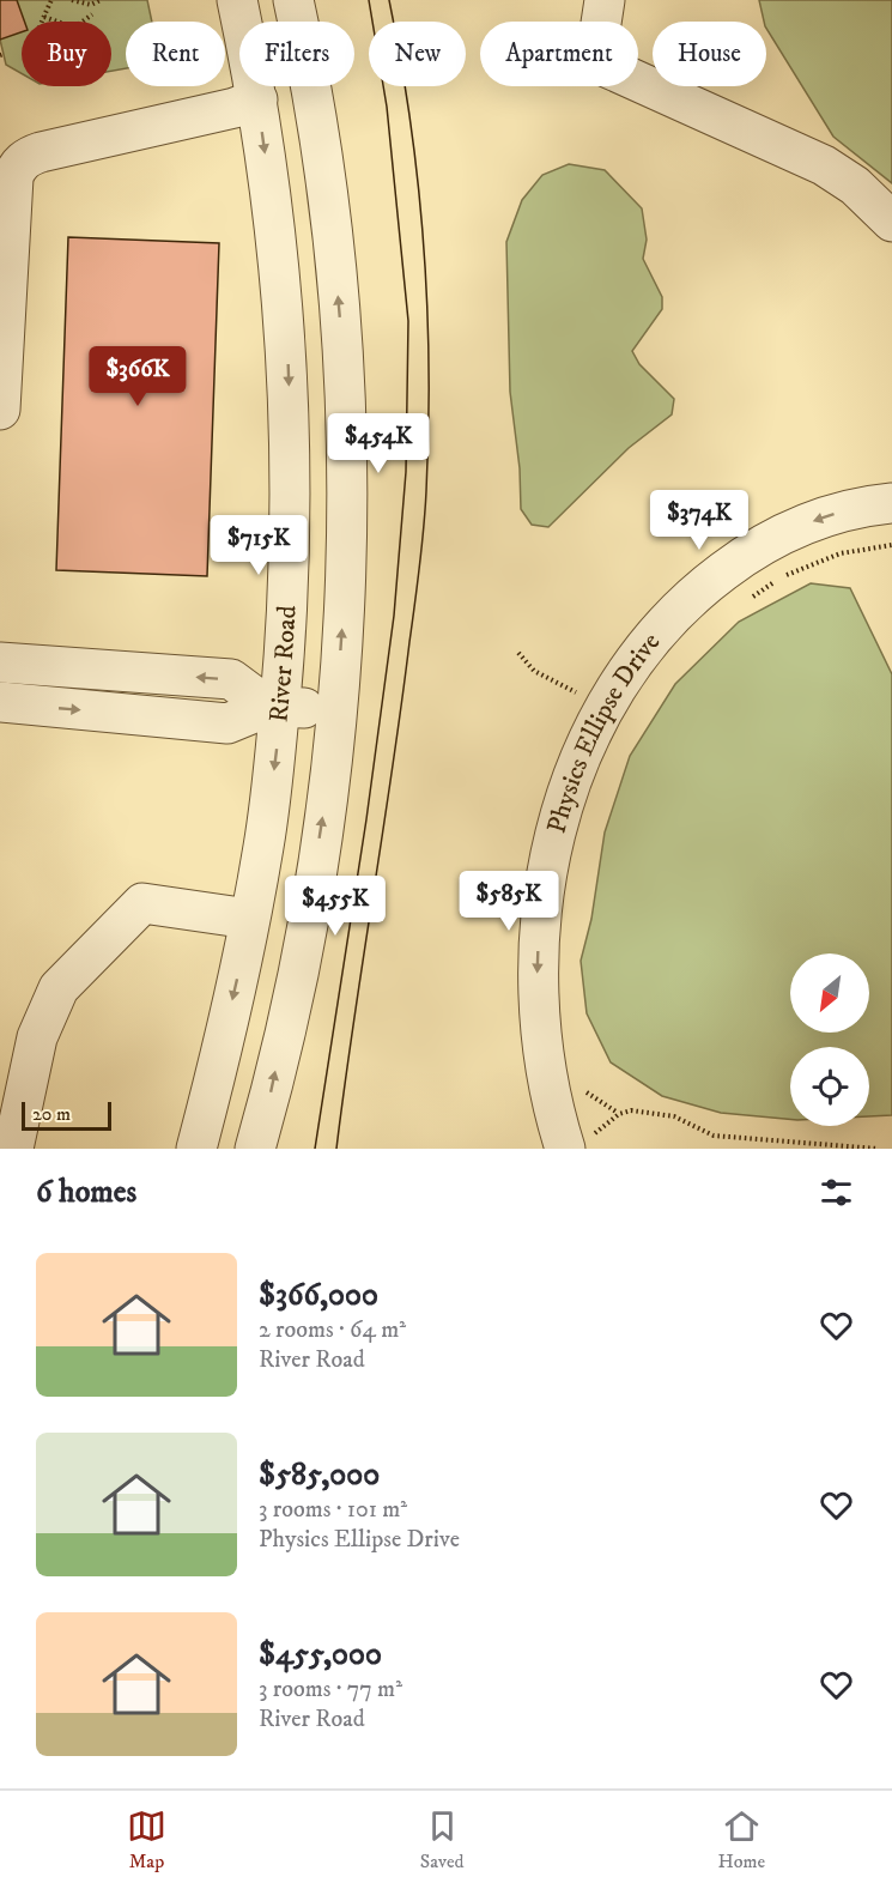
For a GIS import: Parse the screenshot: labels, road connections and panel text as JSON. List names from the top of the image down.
{
  "streets": {
    "street": ["River Road", "Physics Ellipse Drive"]
  },
  "one_way": ["Physics Ellipse Drive"],
  "scale_bar": "20 m",
  "north": "bottom left",
  "page": {
    "chip": [
      "Buy",
      "Rent",
      "Filters",
      "New",
      "Apartment",
      "House"
    ],
    "price": [
      "$366K",
      "$454K",
      "$374K",
      "$715K",
      "$585K",
      "$455K"
    ],
    "scale": "20 m",
    "heading": "6 homes",
    "list": [
      {
        "name": "$366,000",
        "note": "2 rooms · 64 m² · River Road"
      },
      {
        "name": "$585,000",
        "note": "3 rooms · 101 m² · Physics Ellipse Drive"
      },
      {
        "name": "$455,000",
        "note": "3 rooms · 77 m² · River Road"
      }
    ],
    "tabs": ["Map", "Saved", "Home"]
  }
}
